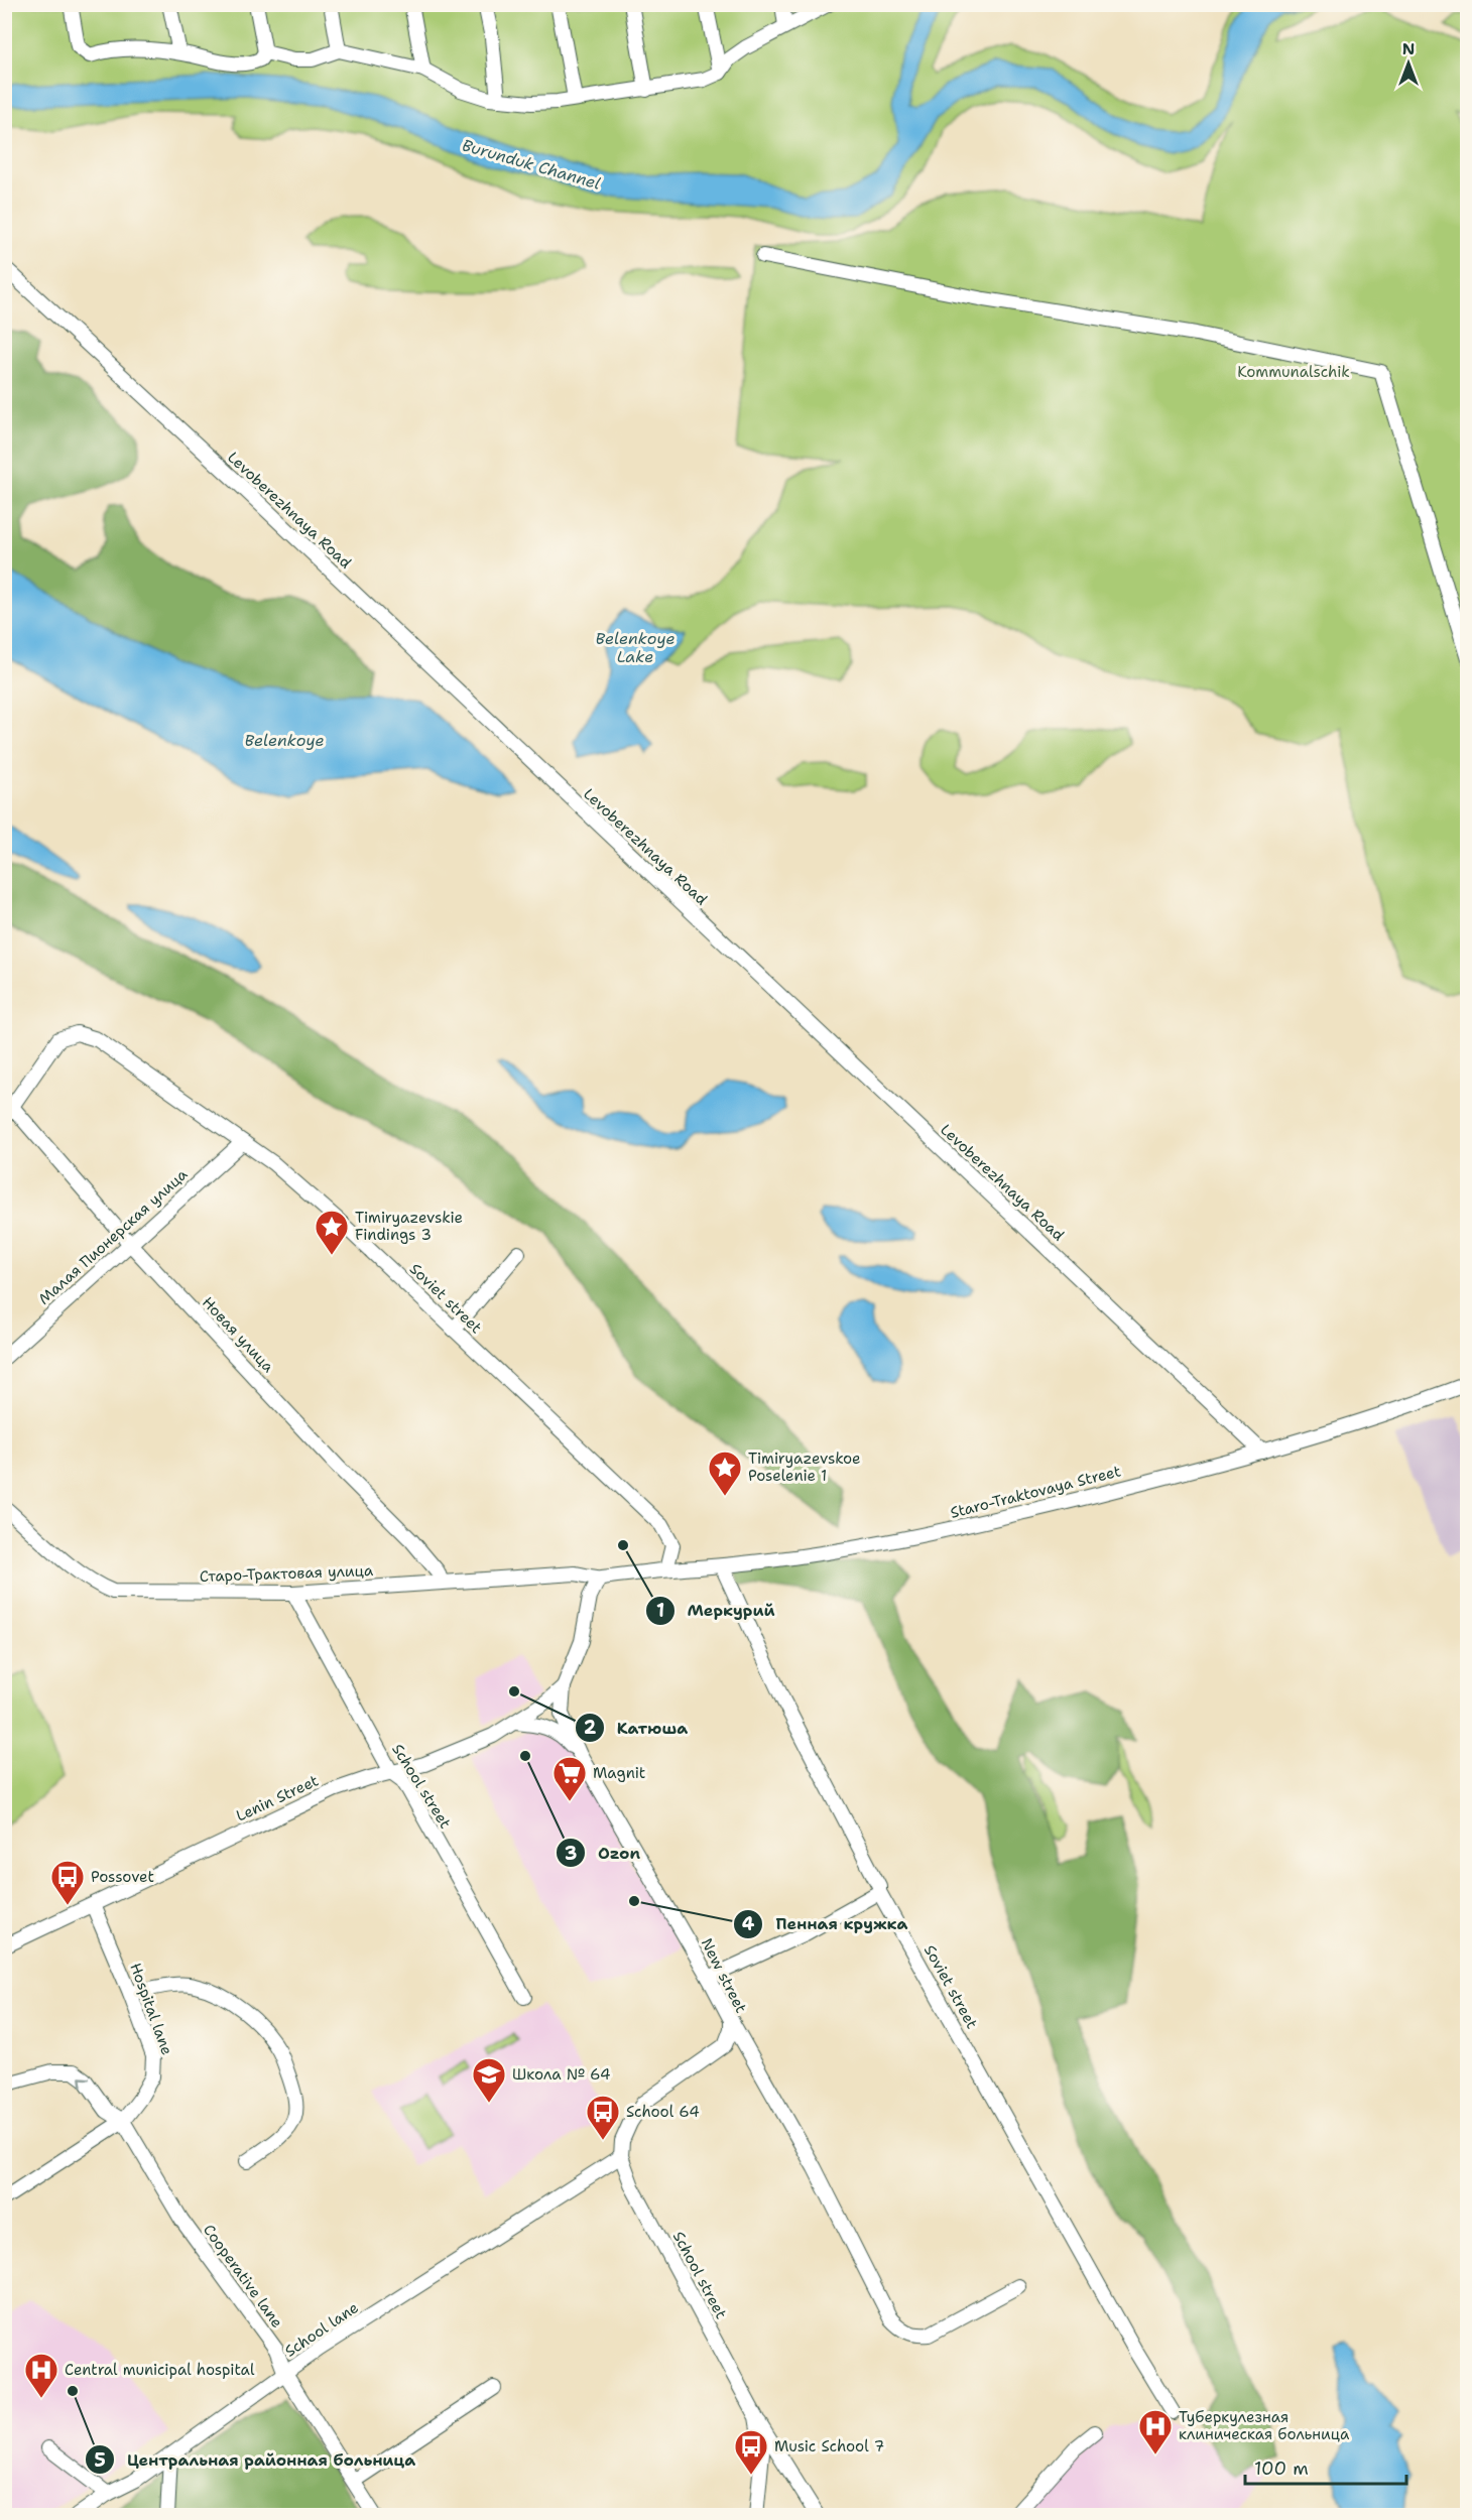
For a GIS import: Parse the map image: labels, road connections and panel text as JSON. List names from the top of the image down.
{
  "streets": {
    "street": [
      "Levoberezhnaya Road",
      "Малая Пионерская улица",
      "Soviet street",
      "Новая улица",
      "Staro-Traktovaya Street",
      "Старо-Трактовая улица",
      "School street",
      "Lenin Street",
      "New street",
      "Hospital lane",
      "Cooperative lane",
      "School lane"
    ]
  },
  "crossings": [
    ["Levoberezhnaya Road", "Staro-Traktovaya Street"],
    ["Малая Пионерская улица", "Soviet street"],
    ["Малая Пионерская улица", "Новая улица"],
    ["Soviet street", "Новая улица"],
    ["Soviet street", "Staro-Traktovaya Street"],
    ["Новая улица", "Старо-Трактовая улица"],
    ["Staro-Traktovaya Street", "Старо-Трактовая улица"],
    ["Старо-Трактовая улица", "School street"],
    ["School street", "Lenin Street"],
    ["School street", "New street"],
    ["School street", "School lane"],
    ["Lenin Street", "New street"],
    ["Lenin Street", "Hospital lane"],
    ["New street", "School lane"],
    ["Hospital lane", "Cooperative lane"],
    ["Cooperative lane", "School lane"]
  ],
  "water": ["Burunduk Channel", "Belenkoye Lake", "Belenkoye"],
  "parks": ["Kommunalschik"],
  "places": {
    "place": ["Timiryazevskie Findings 3", "Timiryazevskoe Poselenie 1"],
    "other": [
      "Меркурий",
      "Катюша",
      "Ozon",
      "Пенная кружка",
      "Центральная районная больница"
    ],
    "supermarket": ["Magnit"],
    "bus stop": ["Possovet", "School 64", "Music School 7"],
    "school or university": ["Школа № 64"],
    "hospital": ["Central municipal hospital", "Туберкулезная клиническая больница"]
  },
  "scale_bar": "100 m",
  "north": "top"
}
